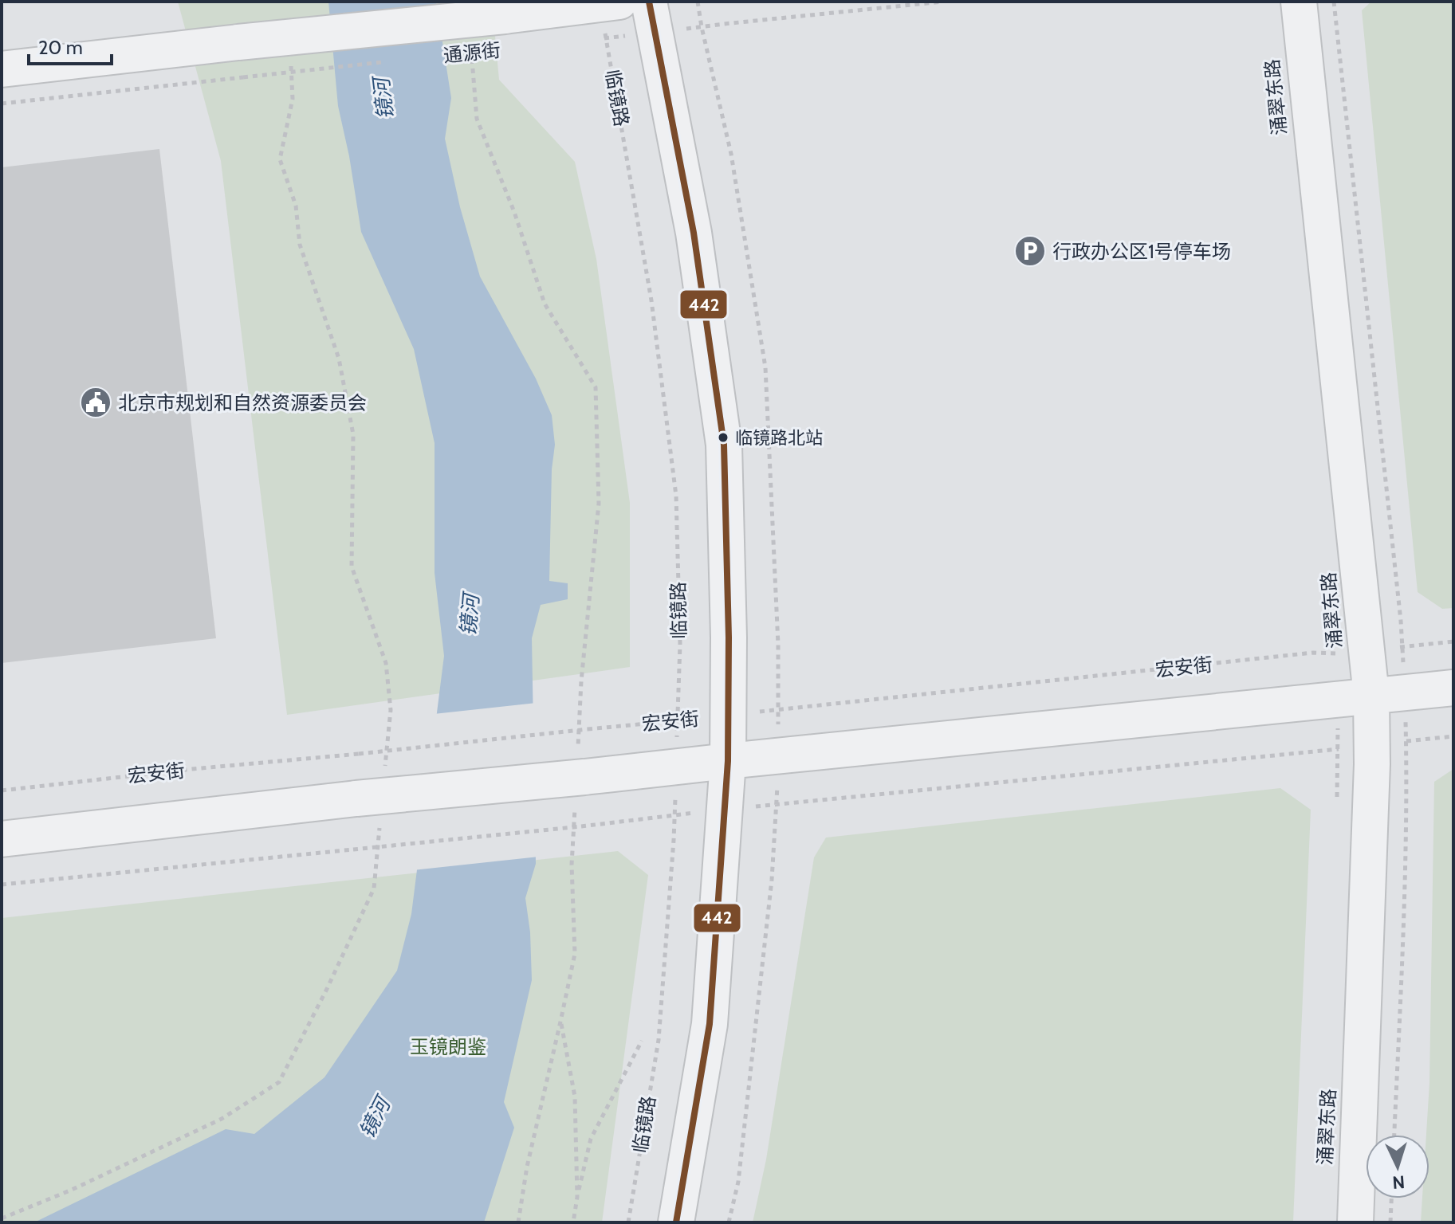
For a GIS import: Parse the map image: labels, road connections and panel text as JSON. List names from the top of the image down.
{
  "streets": {
    "street": ["通源街", "涌翠东路"],
    "path": ["临镜路", "宏安街"]
  },
  "crossings": [
    ["通源街", "临镜路"],
    ["涌翠东路", "宏安街"],
    ["临镜路", "宏安街"]
  ],
  "water": ["镜河"],
  "parks": ["玉镜朗鉴"],
  "places": {
    "parking": ["行政办公区1号停车场"],
    "public building": ["北京市规划和自然资源委员会"],
    "other": ["临镜路北站"]
  },
  "lines": ["transit line 442"],
  "scale_bar": "20 m",
  "north": "bottom"
}
